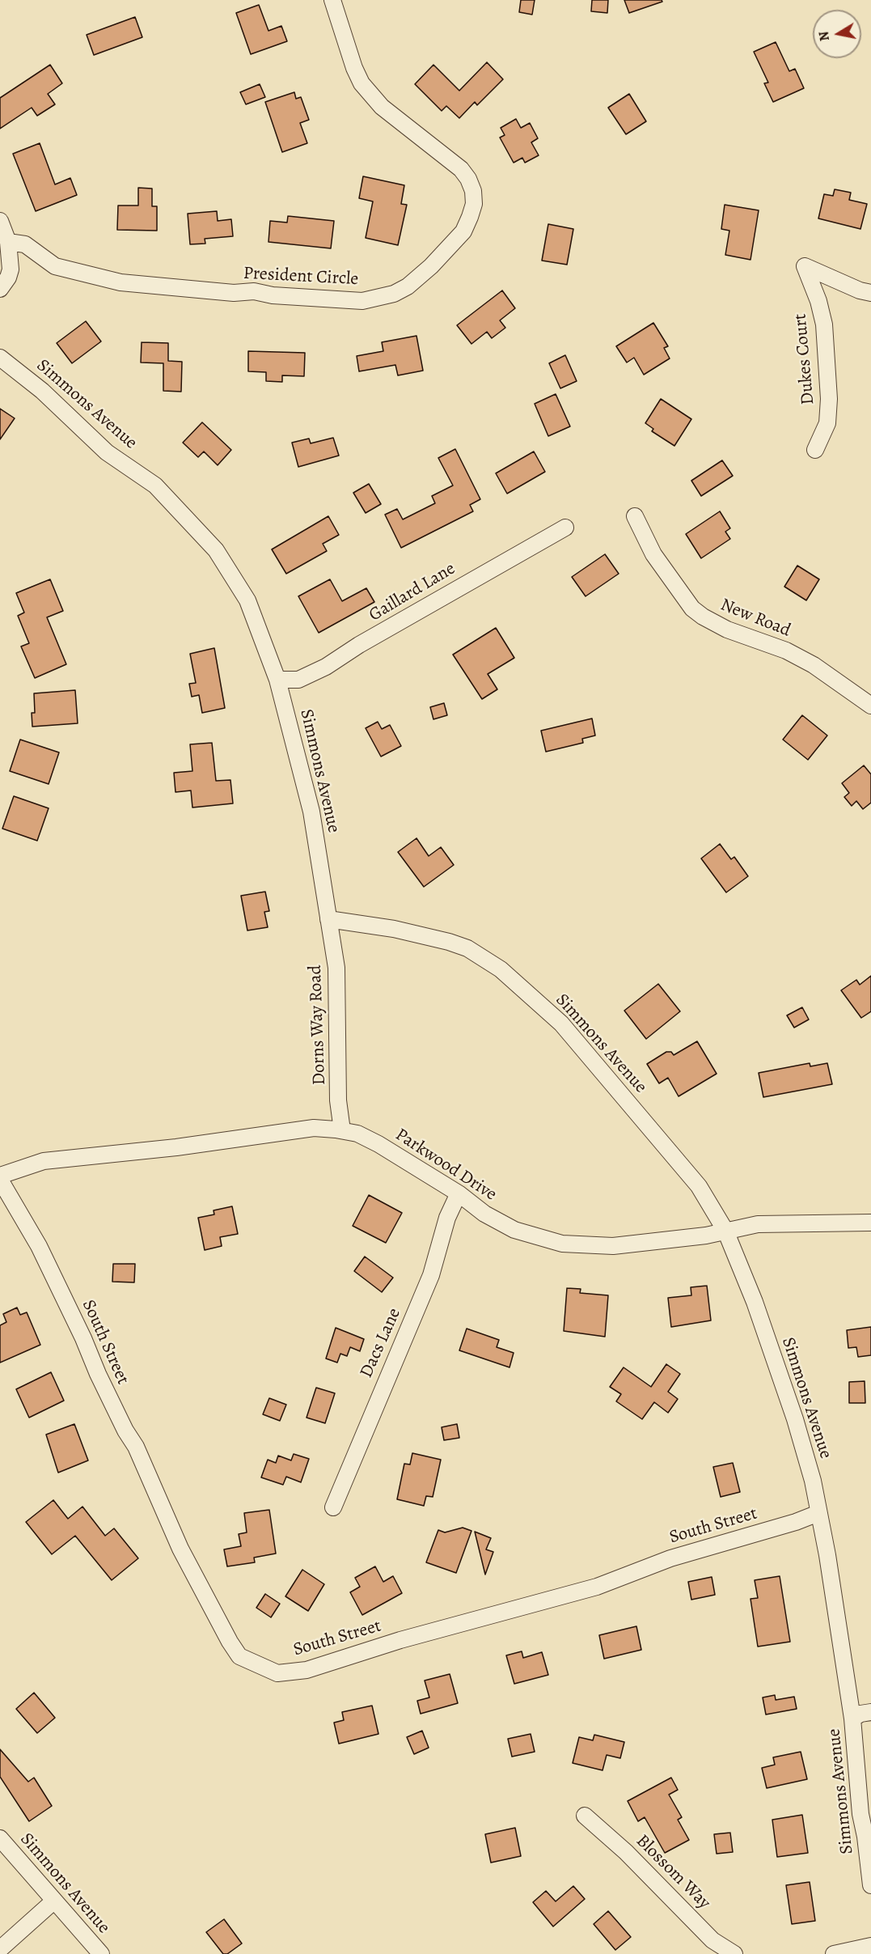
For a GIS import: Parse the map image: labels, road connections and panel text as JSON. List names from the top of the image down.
{
  "streets": {
    "street": [
      "President Circle",
      "Dukes Court",
      "Simmons Avenue",
      "Gaillard Lane",
      "New Road",
      "Dorns Way Road",
      "Parkwood Drive",
      "South Street",
      "Dacs Lane",
      "Blossom Way"
    ]
  },
  "crossings": [
    ["Simmons Avenue", "Gaillard Lane"],
    ["Simmons Avenue", "Dorns Way Road"],
    ["Simmons Avenue", "Parkwood Drive"],
    ["Simmons Avenue", "South Street"],
    ["Dorns Way Road", "Parkwood Drive"],
    ["Parkwood Drive", "Dacs Lane"]
  ],
  "north": "left"
}
